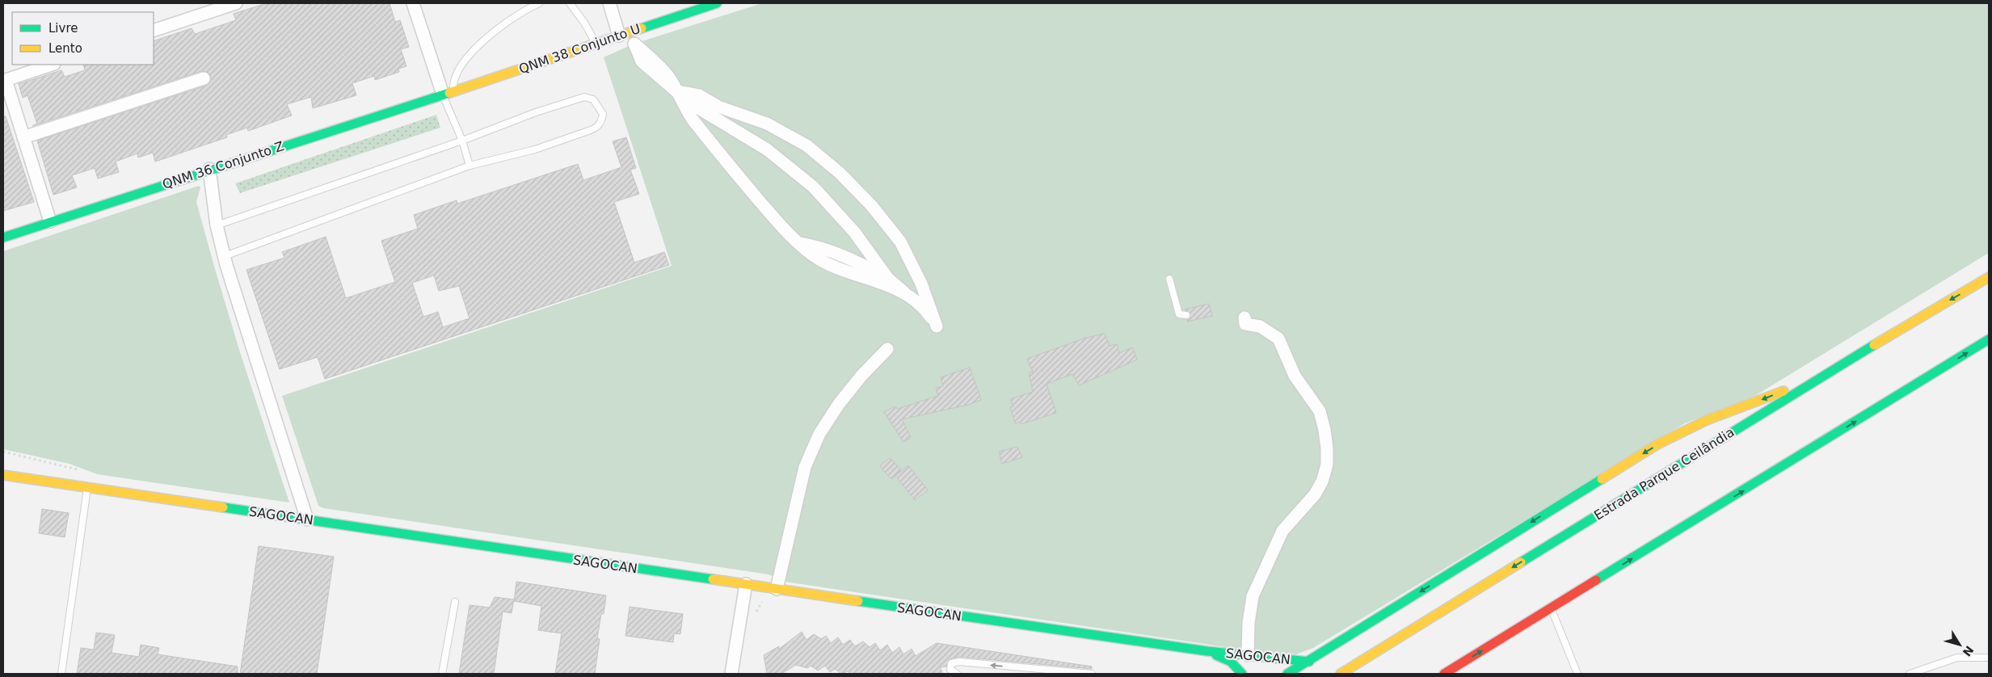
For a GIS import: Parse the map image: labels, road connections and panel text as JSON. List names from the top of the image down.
{
  "streets": {
    "main road": [
      "QNM 38 Conjunto U",
      "QNM 36 Conjunto Z",
      "Estrada Parque Ceilândia",
      "SAGOCAN"
    ]
  },
  "crossings": [
    ["QNM 38 Conjunto U", "QNM 36 Conjunto Z"]
  ],
  "legend": ["Livre", "Lento"],
  "north": "bottom right"
}
